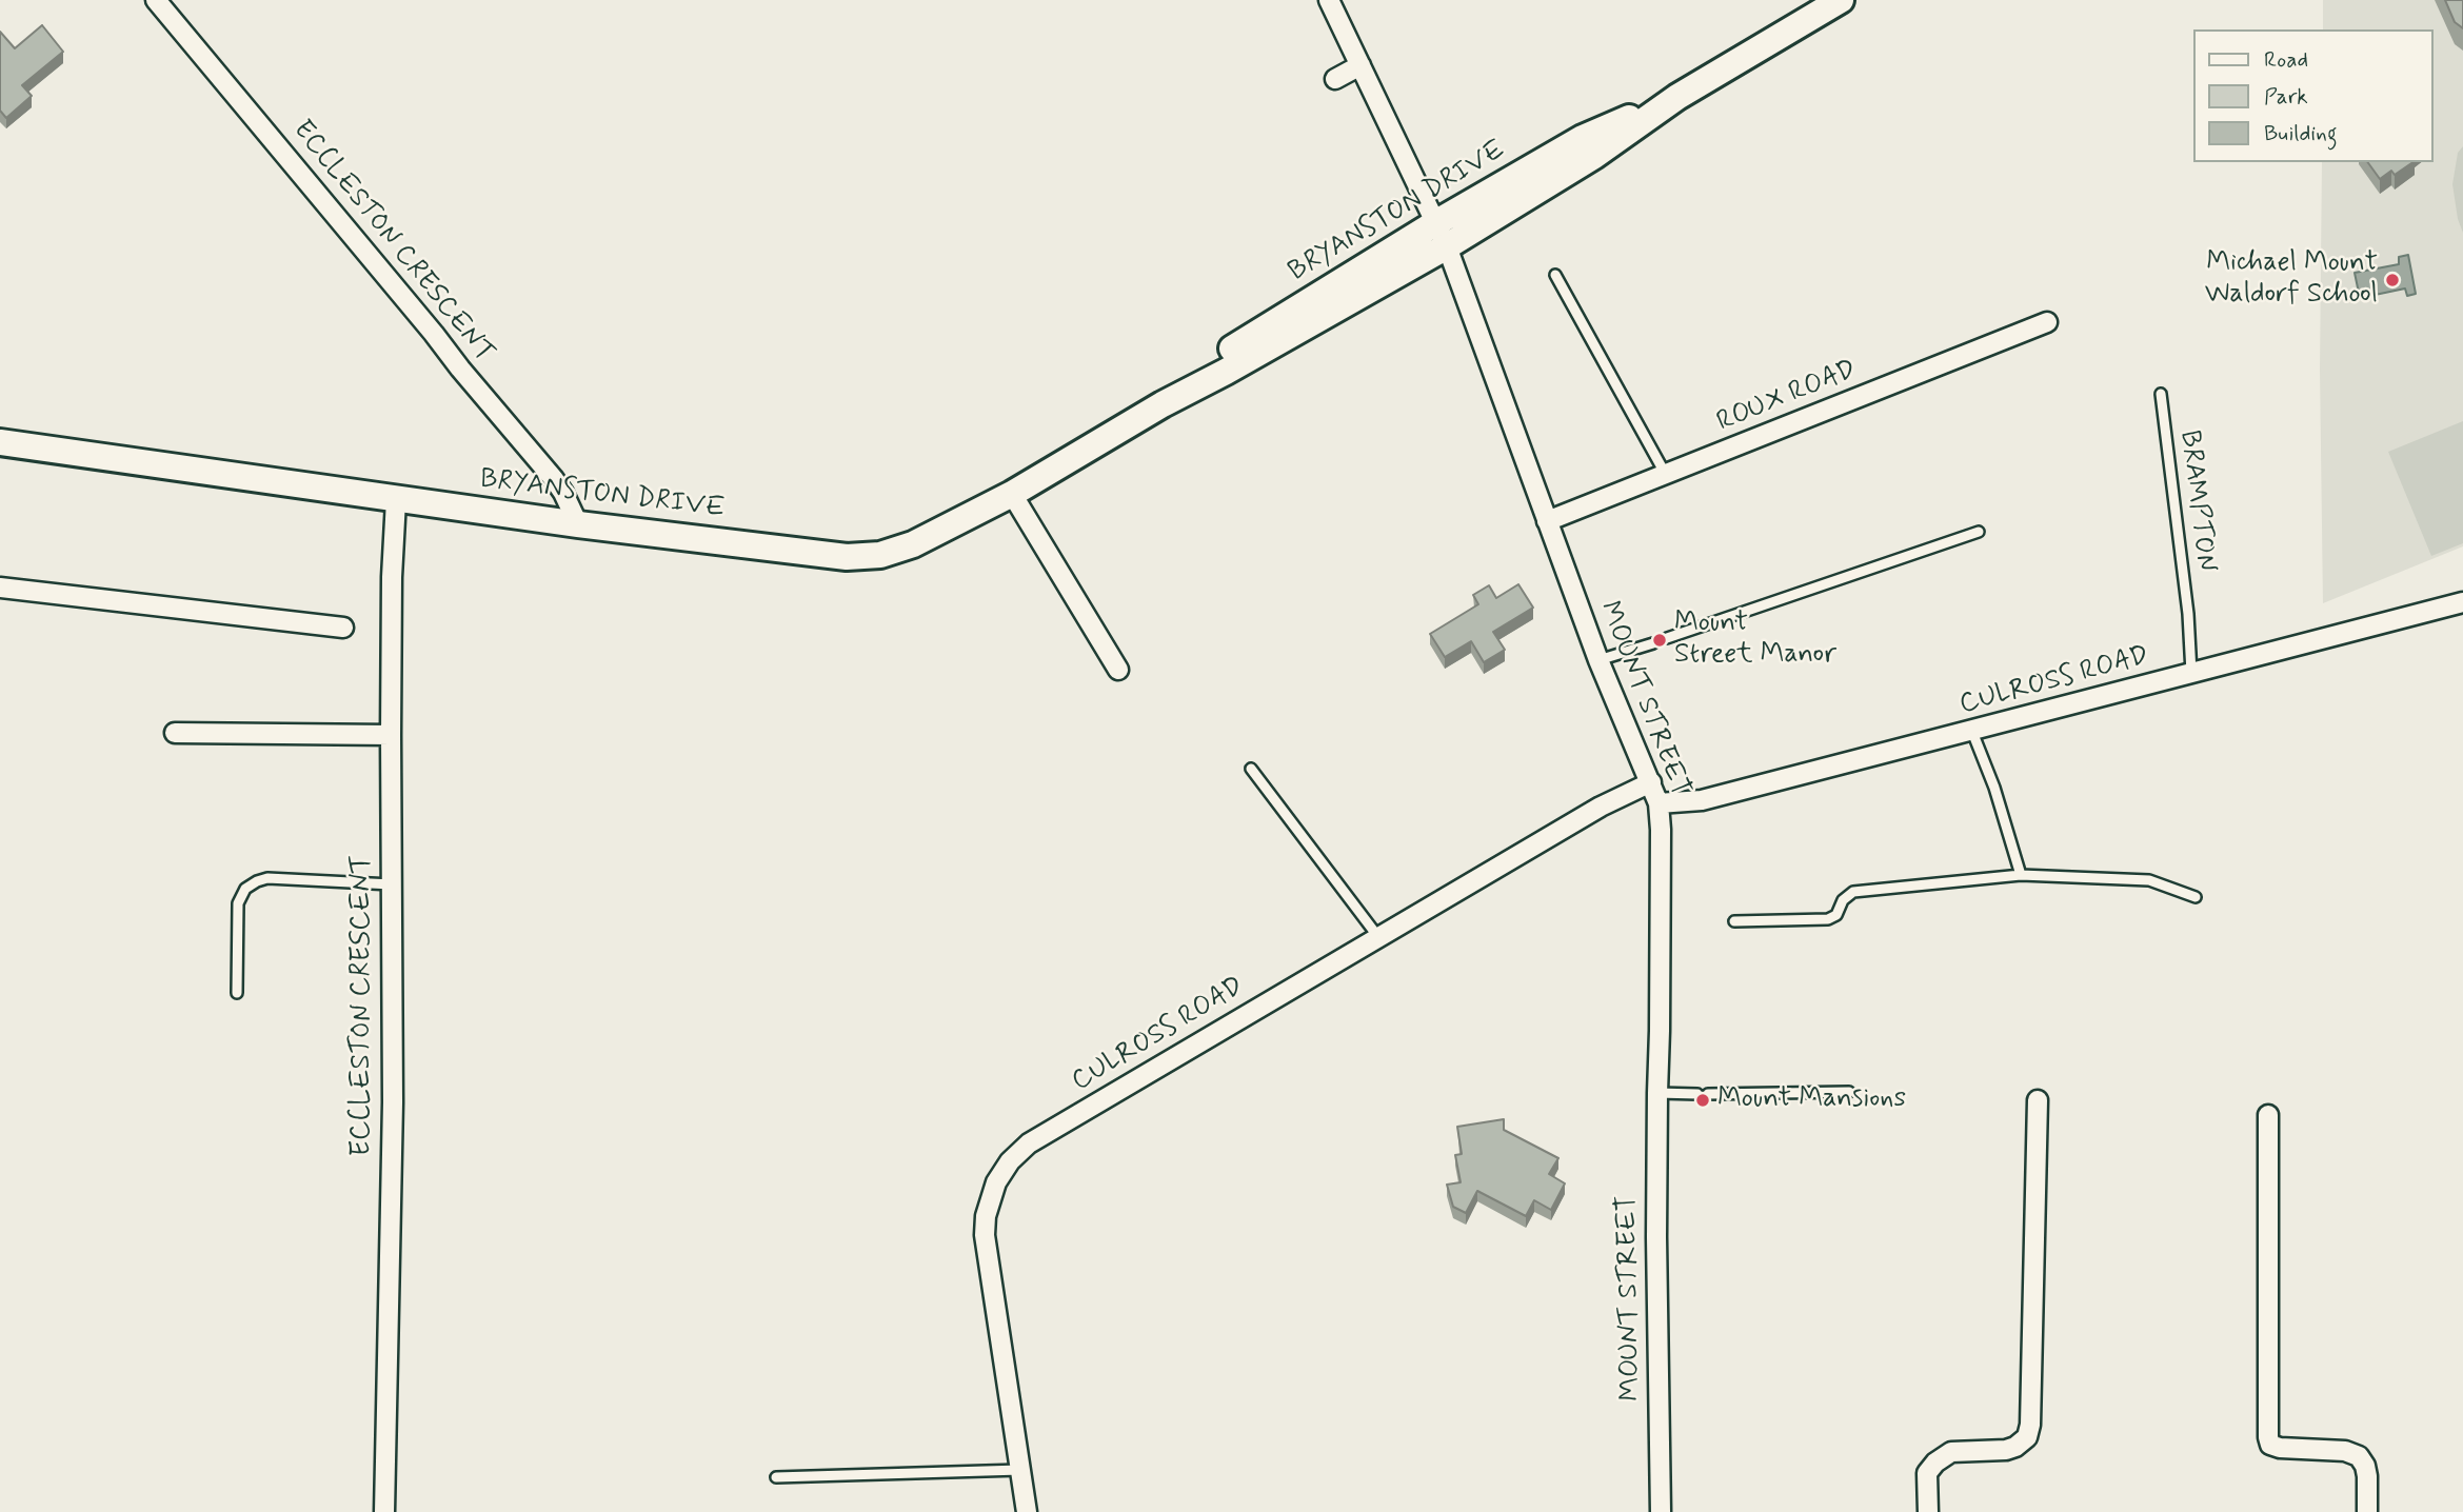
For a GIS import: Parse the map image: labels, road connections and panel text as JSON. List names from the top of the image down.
{
  "streets": {
    "main road": ["BRYANSTON DRIVE"],
    "street": [
      "ECCLESTON CRESCENT",
      "ROUX ROAD",
      "CULROSS ROAD",
      "MOUNT STREET"
    ],
    "lane": ["BRAMPTON"]
  },
  "crossings": [
    ["BRYANSTON DRIVE", "ECCLESTON CRESCENT"],
    ["BRYANSTON DRIVE", "MOUNT STREET"],
    ["ROUX ROAD", "MOUNT STREET"],
    ["BRAMPTON", "CULROSS ROAD"],
    ["CULROSS ROAD", "MOUNT STREET"]
  ],
  "places": ["Michael Mount Waldorf School", "Mount Street Manor", "Mount Mansions"],
  "legend": ["Road", "Park", "Building"]
}
